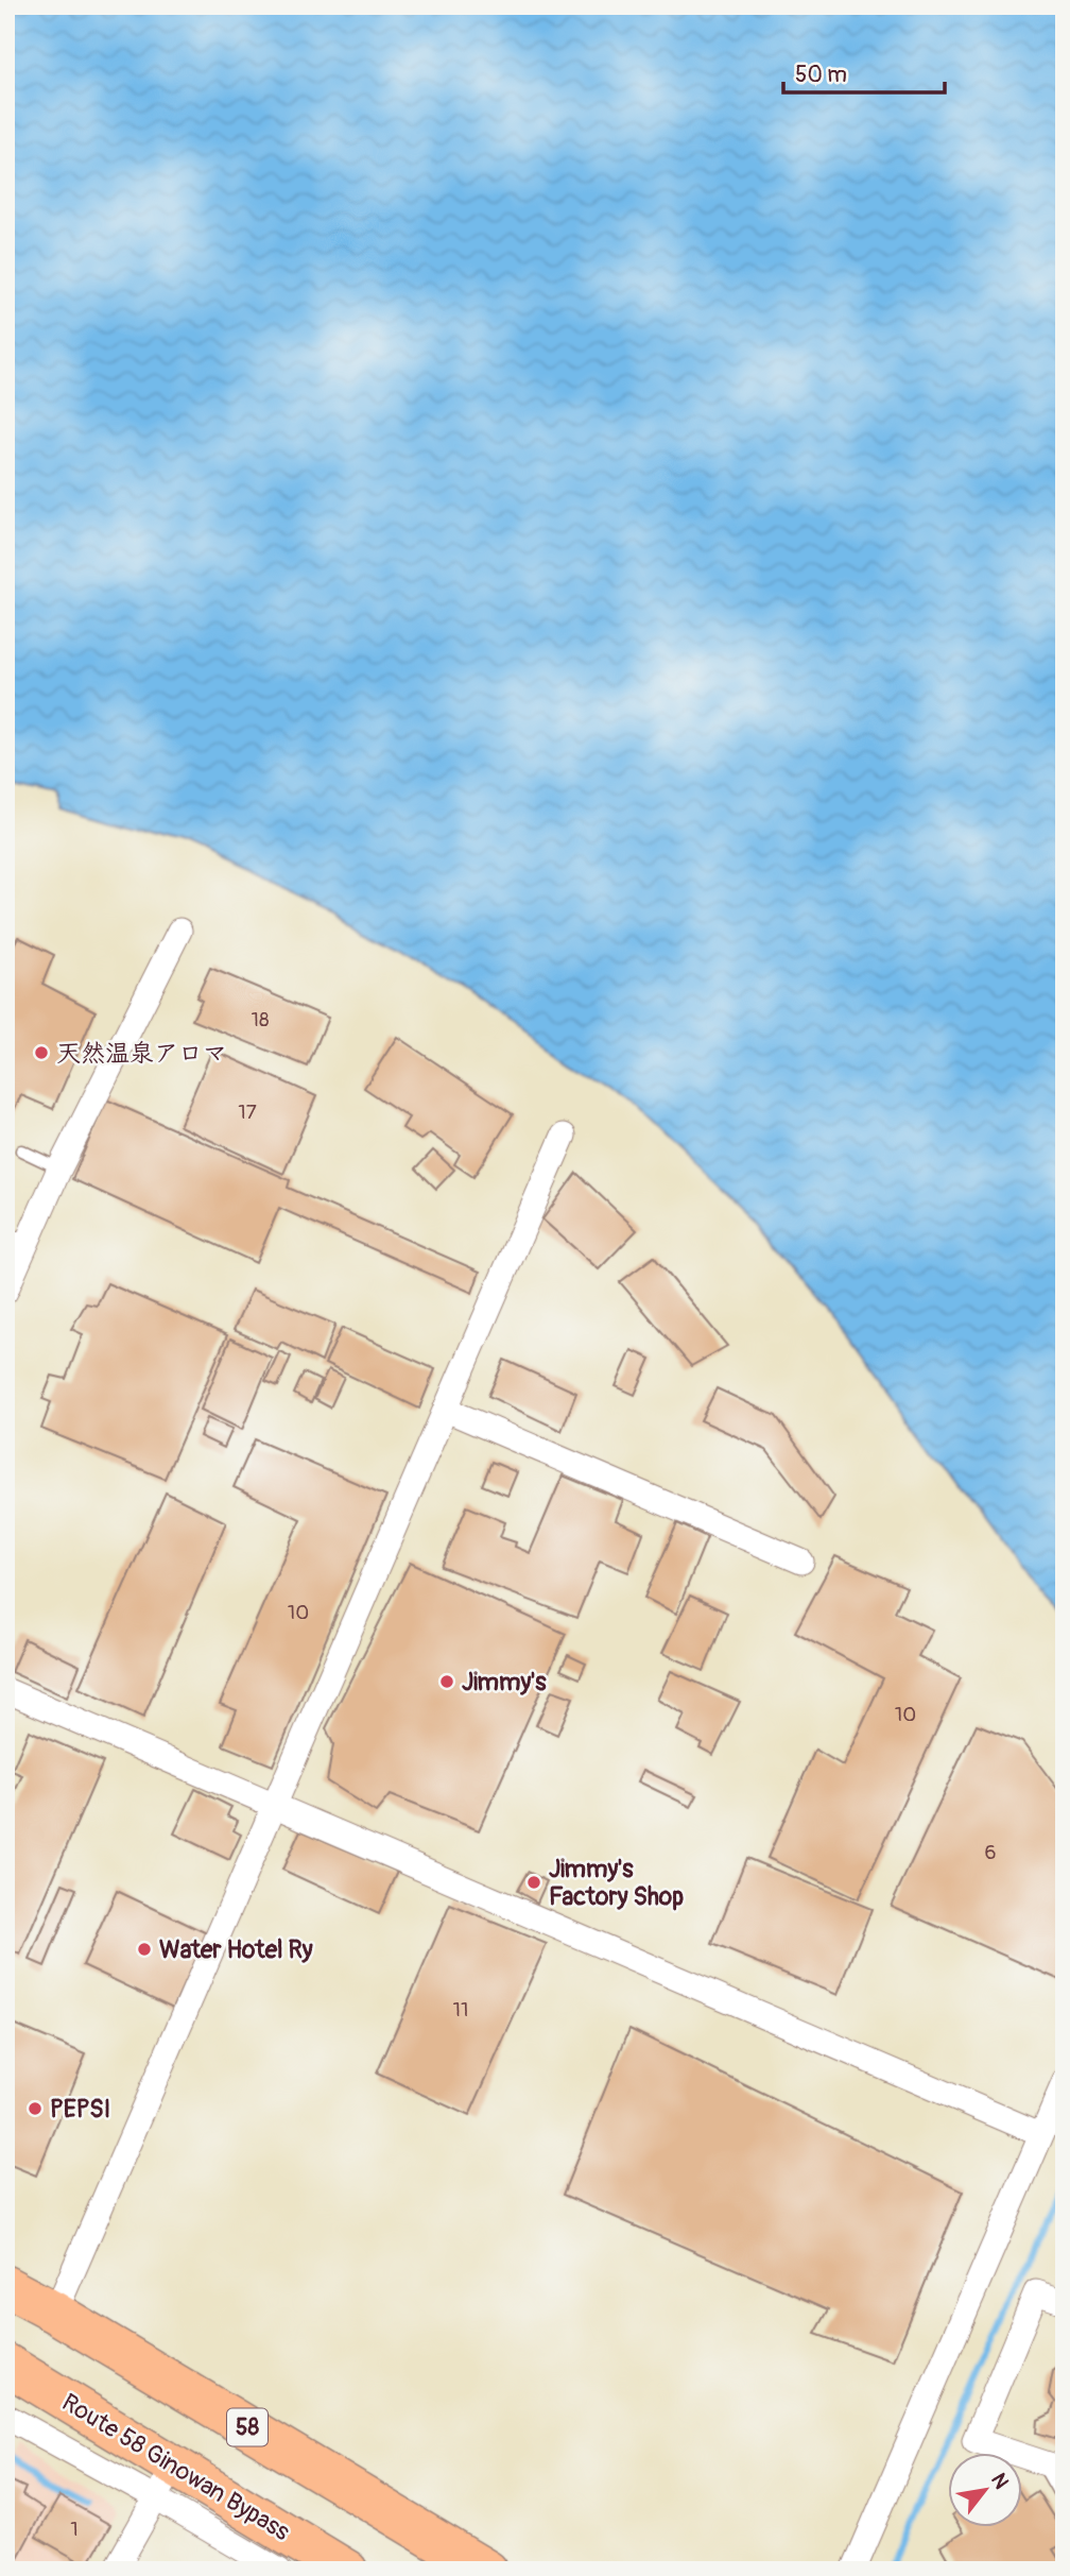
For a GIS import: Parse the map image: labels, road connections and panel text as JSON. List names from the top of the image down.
{
  "streets": {
    "highway": ["58", "Route 58 Ginowan Bypass"]
  },
  "places": [
    "天然温泉アロマ",
    "Jimmy's",
    "Jimmy's Factory Shop",
    "Water Hotel Ry",
    "PEPSI"
  ],
  "house_numbers": [
    "18",
    "17",
    "10",
    "10",
    "6",
    "11",
    "1"
  ],
  "scale_bar": "50 m",
  "north": "top right"
}
